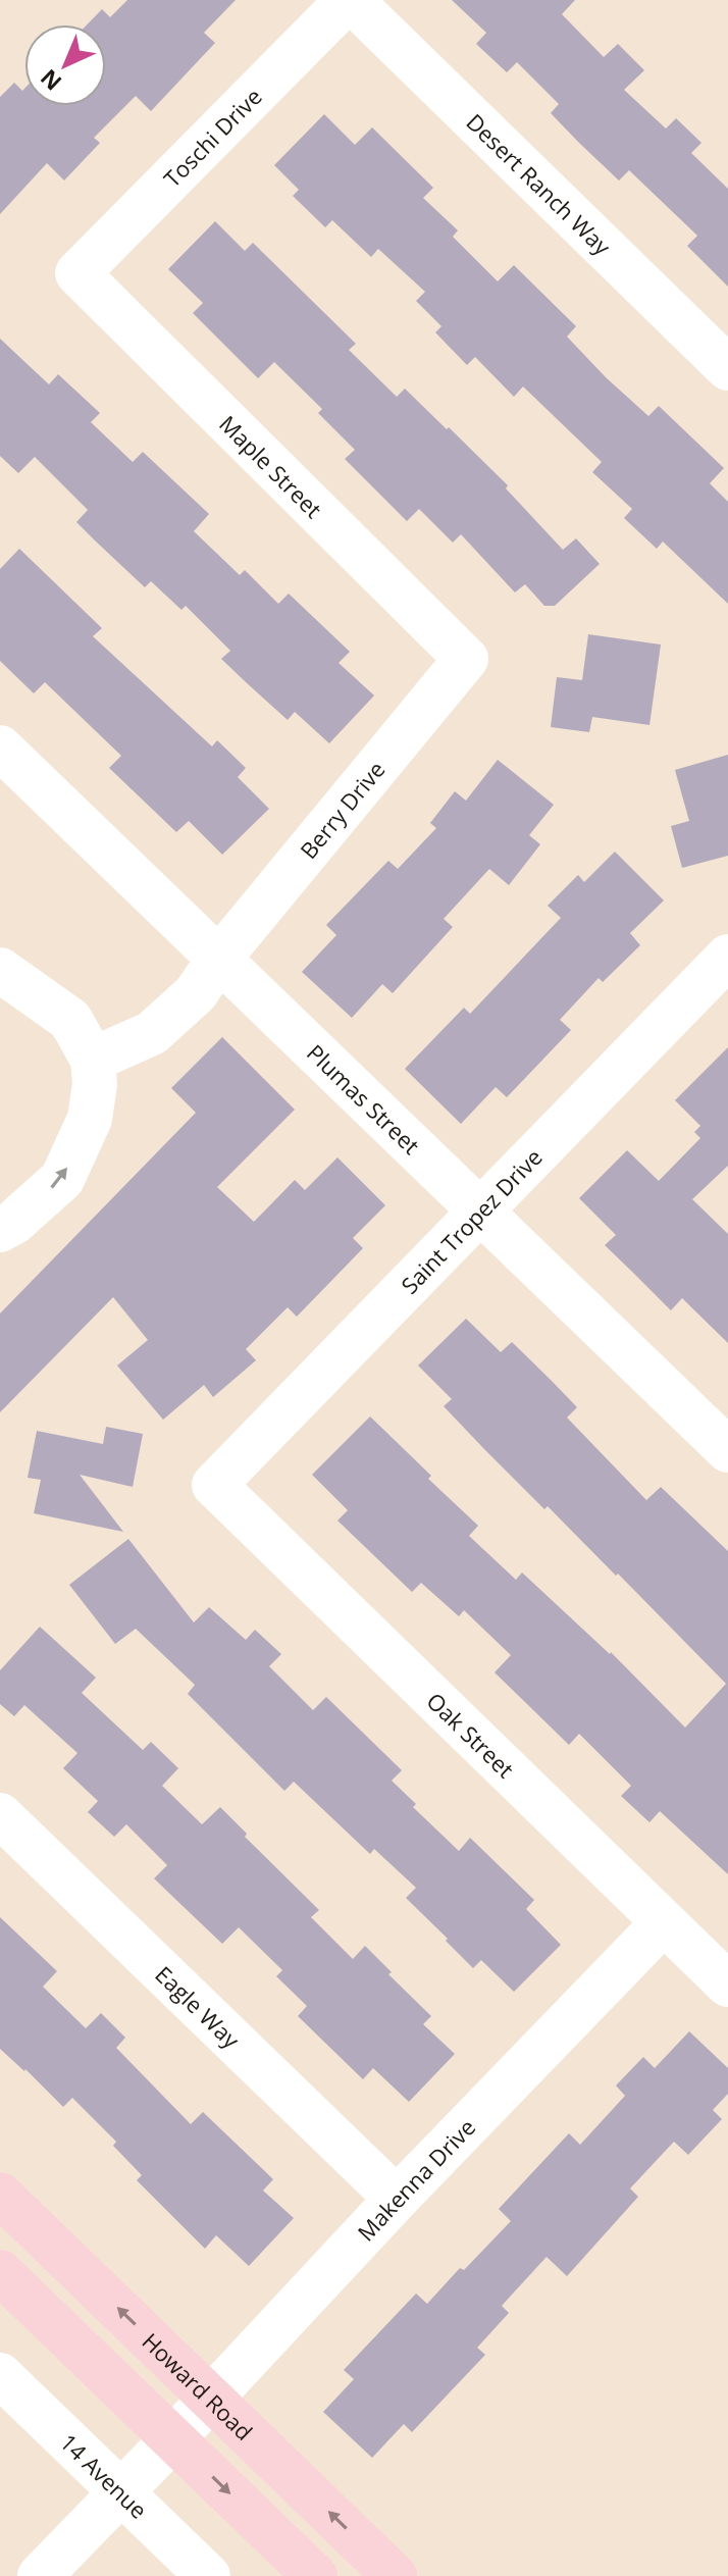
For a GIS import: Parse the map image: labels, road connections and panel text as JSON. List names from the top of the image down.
{
  "streets": {
    "main road": ["Howard Road"],
    "street": [
      "Toschi Drive",
      "Desert Ranch Way",
      "Maple Street",
      "Berry Drive",
      "Plumas Street",
      "Saint Tropez Drive",
      "Oak Street",
      "Eagle Way",
      "Makenna Drive",
      "14 Avenue"
    ]
  },
  "crossings": [
    ["Toschi Drive", "Desert Ranch Way"],
    ["Toschi Drive", "Maple Street"],
    ["Maple Street", "Berry Drive"],
    ["Berry Drive", "Plumas Street"],
    ["Plumas Street", "Saint Tropez Drive"],
    ["Saint Tropez Drive", "Oak Street"],
    ["Oak Street", "Makenna Drive"],
    ["Eagle Way", "Makenna Drive"],
    ["Makenna Drive", "Howard Road"],
    ["Makenna Drive", "14 Avenue"]
  ],
  "north": "bottom left"
}
